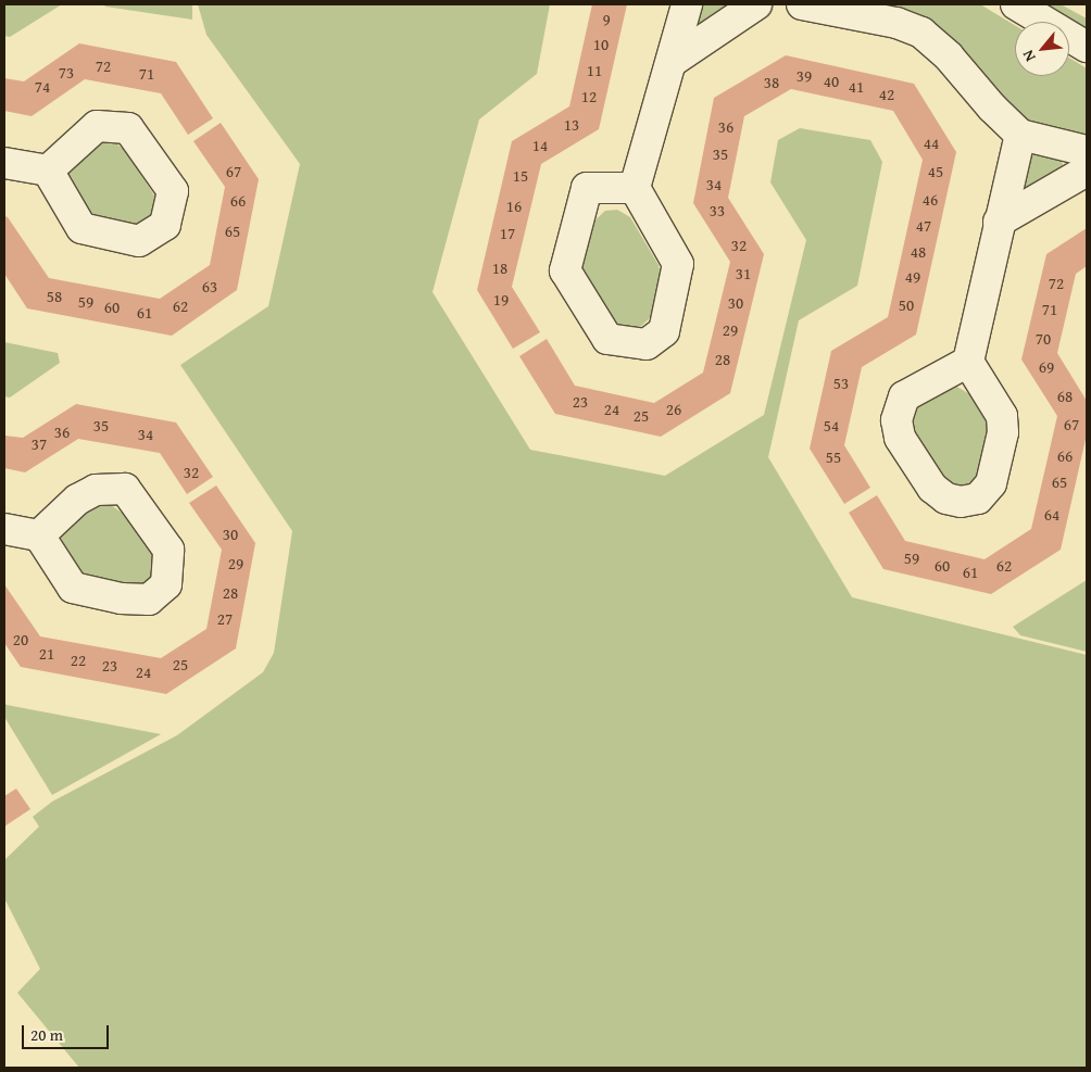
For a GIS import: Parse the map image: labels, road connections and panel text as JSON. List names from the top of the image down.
{
  "house_numbers": [
    "9",
    "10",
    "72",
    "11",
    "73",
    "71",
    "39",
    "40",
    "38",
    "74",
    "41",
    "42",
    "12",
    "13",
    "36",
    "44",
    "14",
    "35",
    "67",
    "45",
    "15",
    "34",
    "46",
    "66",
    "16",
    "33",
    "47",
    "65",
    "17",
    "32",
    "48",
    "18",
    "31",
    "49",
    "72",
    "63",
    "58",
    "19",
    "59",
    "30",
    "50",
    "62",
    "60",
    "71",
    "61",
    "29",
    "70",
    "28",
    "69",
    "53",
    "68",
    "23",
    "24",
    "26",
    "25",
    "67",
    "35",
    "54",
    "36",
    "34",
    "37",
    "66",
    "55",
    "32",
    "65",
    "64",
    "30",
    "59",
    "29",
    "60",
    "62",
    "61",
    "28",
    "27",
    "20",
    "21",
    "22",
    "25",
    "23",
    "24"
  ],
  "scale_bar": "20 m",
  "north": "bottom left"
}
